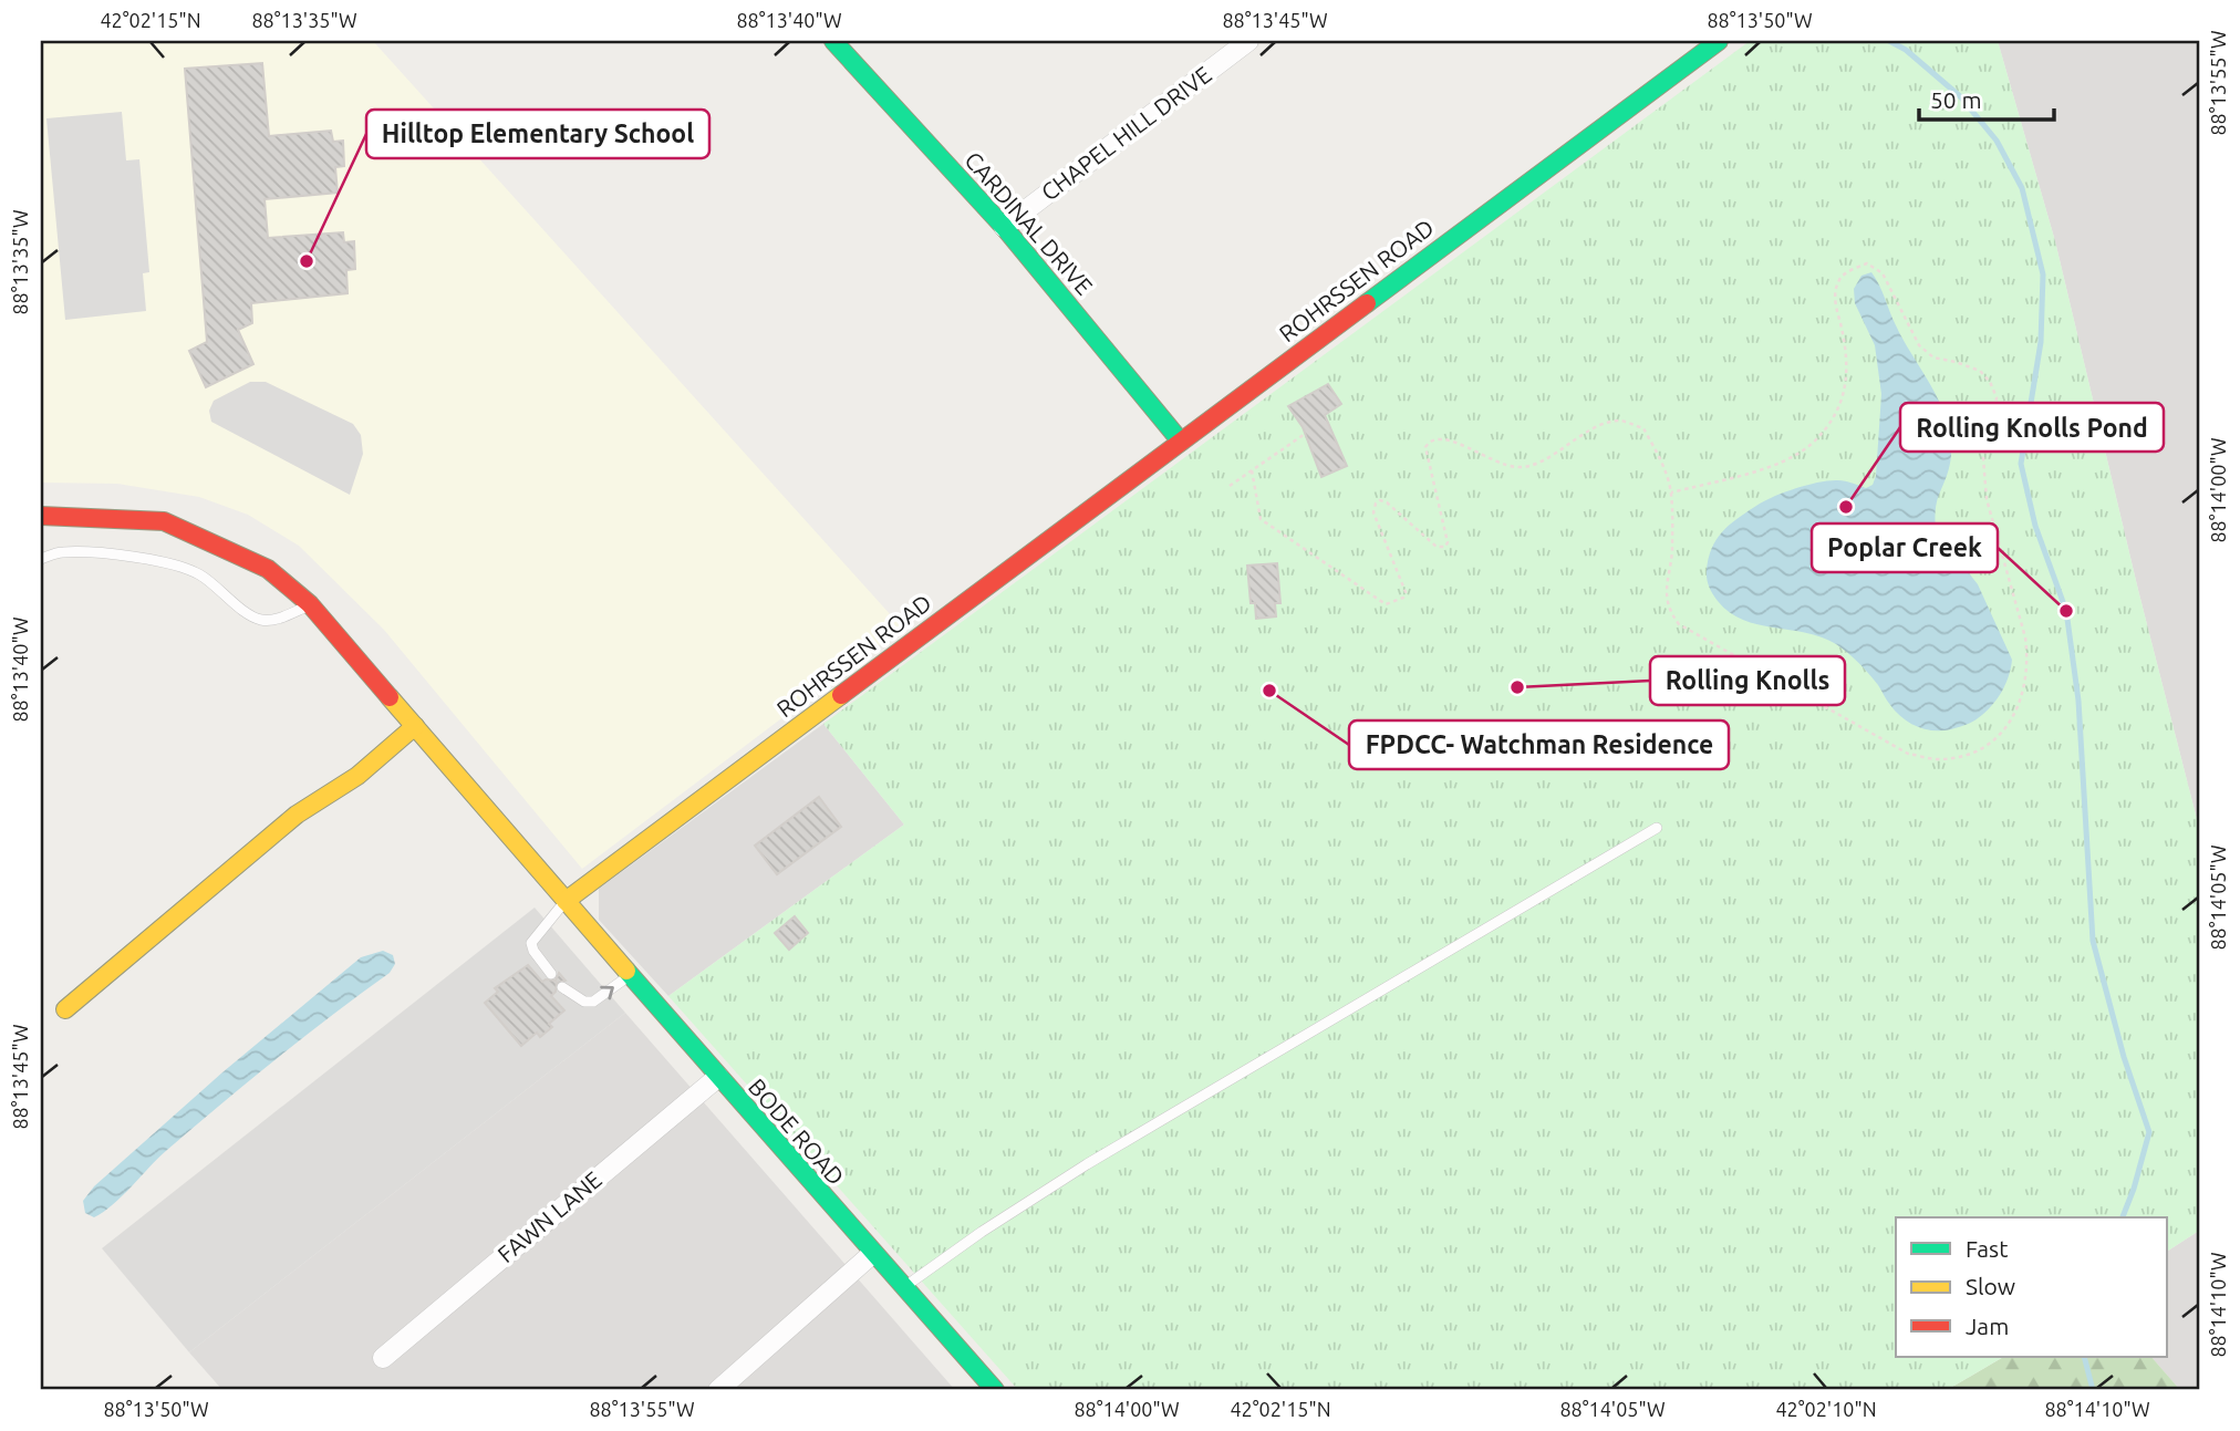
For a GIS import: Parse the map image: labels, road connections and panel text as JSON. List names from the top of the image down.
{
  "streets": {
    "street": [
      "CHAPEL HILL DRIVE",
      "CARDINAL DRIVE",
      "ROHRSSEN ROAD",
      "BODE ROAD",
      "FAWN LANE"
    ]
  },
  "crossings": [
    ["CHAPEL HILL DRIVE", "CARDINAL DRIVE"],
    ["CARDINAL DRIVE", "ROHRSSEN ROAD"],
    ["ROHRSSEN ROAD", "BODE ROAD"],
    ["BODE ROAD", "FAWN LANE"]
  ],
  "places": [
    "Hilltop Elementary School",
    "Rolling Knolls Pond",
    "Poplar Creek",
    "Rolling Knolls",
    "FPDCC- Watchman Residence"
  ],
  "legend": ["Fast", "Slow", "Jam"],
  "scale_bar": "50 m",
  "coordinates": [
    "42°02'15\"N",
    "88°13'35\"W",
    "88°13'40\"W",
    "88°13'45\"W",
    "88°13'50\"W",
    "88°13'55\"W",
    "88°14'00\"W",
    "88°14'05\"W",
    "88°14'10\"W",
    "42°02'10\"N"
  ]
}
